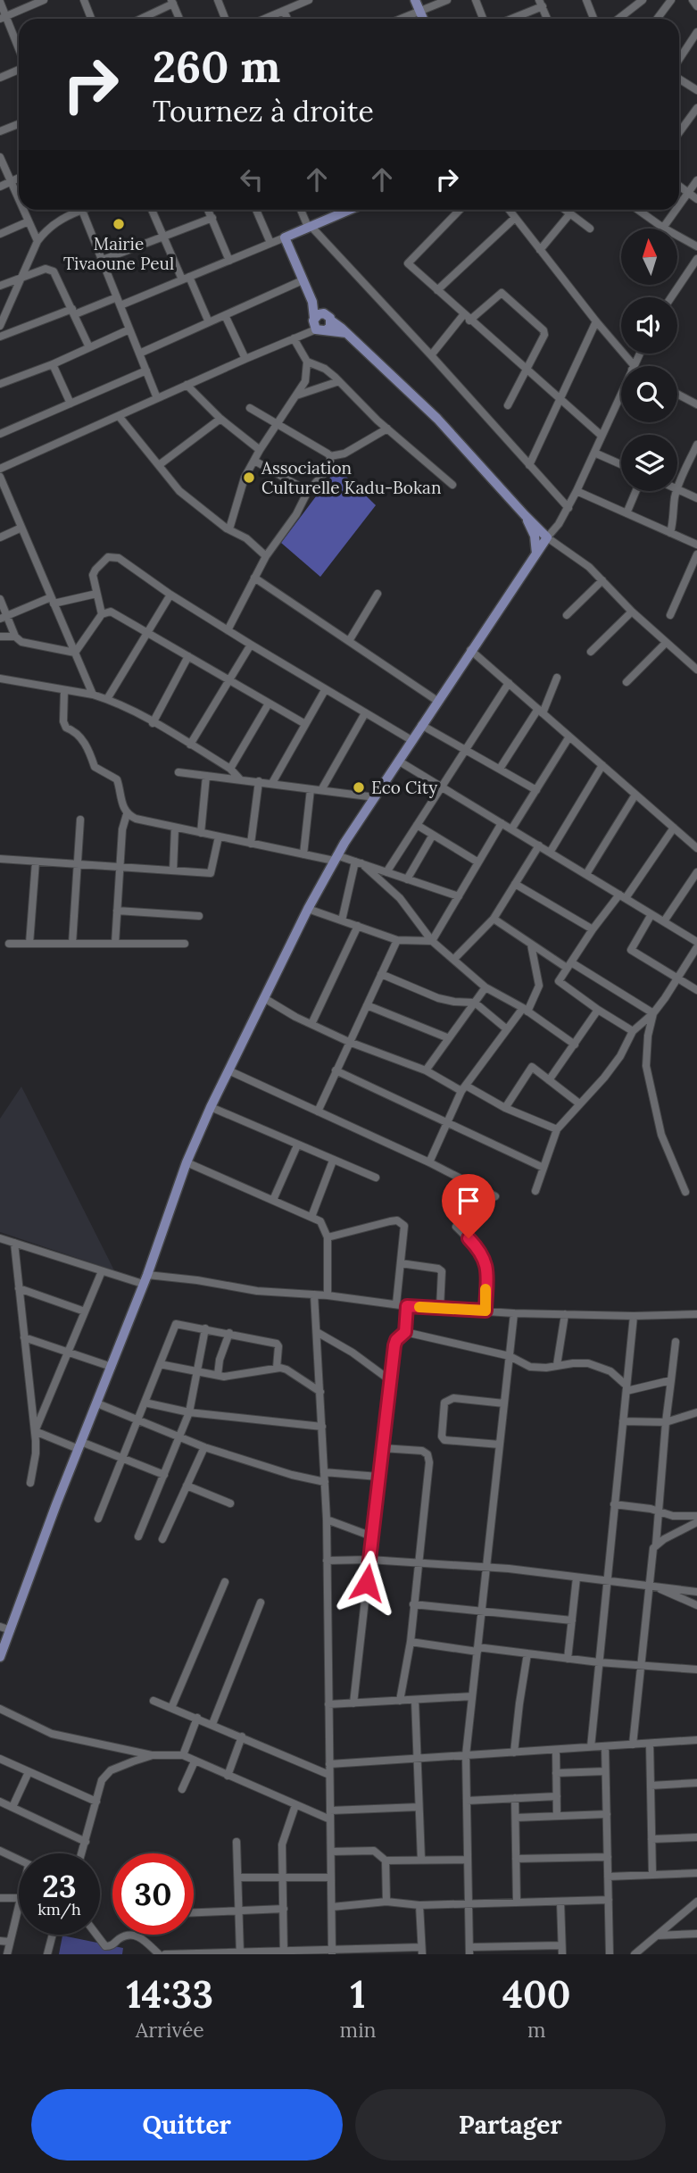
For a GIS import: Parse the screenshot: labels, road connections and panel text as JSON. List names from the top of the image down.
{
  "places": ["Mairie Tivaoune Peul", "Association Culturelle Kadu-Bokan", "Eco City"],
  "north": "top",
  "page": {
    "turn": ["260 m", "Tournez à droite"],
    "speed": "23 km/h",
    "limit": "30",
    "eta": [
      "14:33",
      "Arrivée",
      "1",
      "min",
      "400",
      "m"
    ],
    "buttons": ["Quitter", "Partager"]
  }
}
